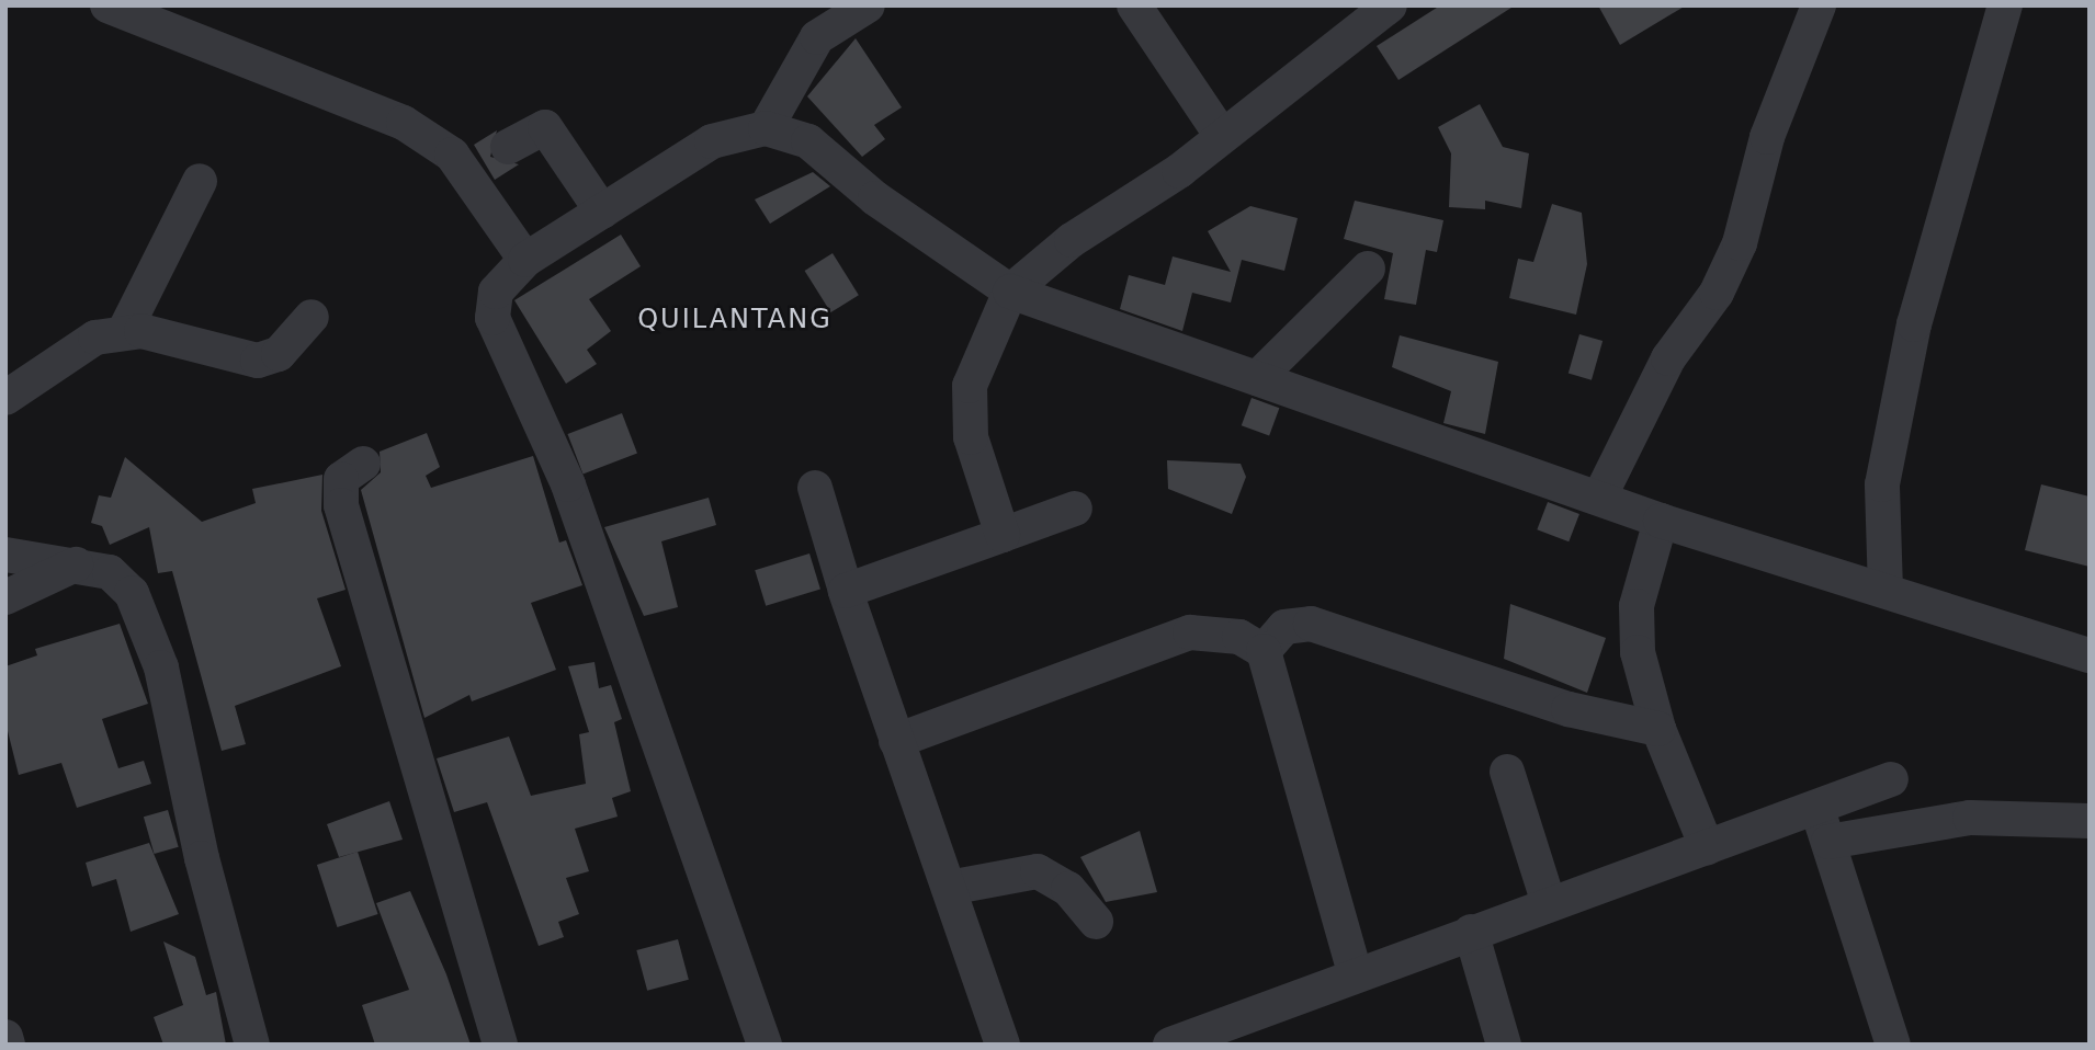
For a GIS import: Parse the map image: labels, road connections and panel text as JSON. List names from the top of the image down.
{
  "districts": ["QUILANTANG"]
}
